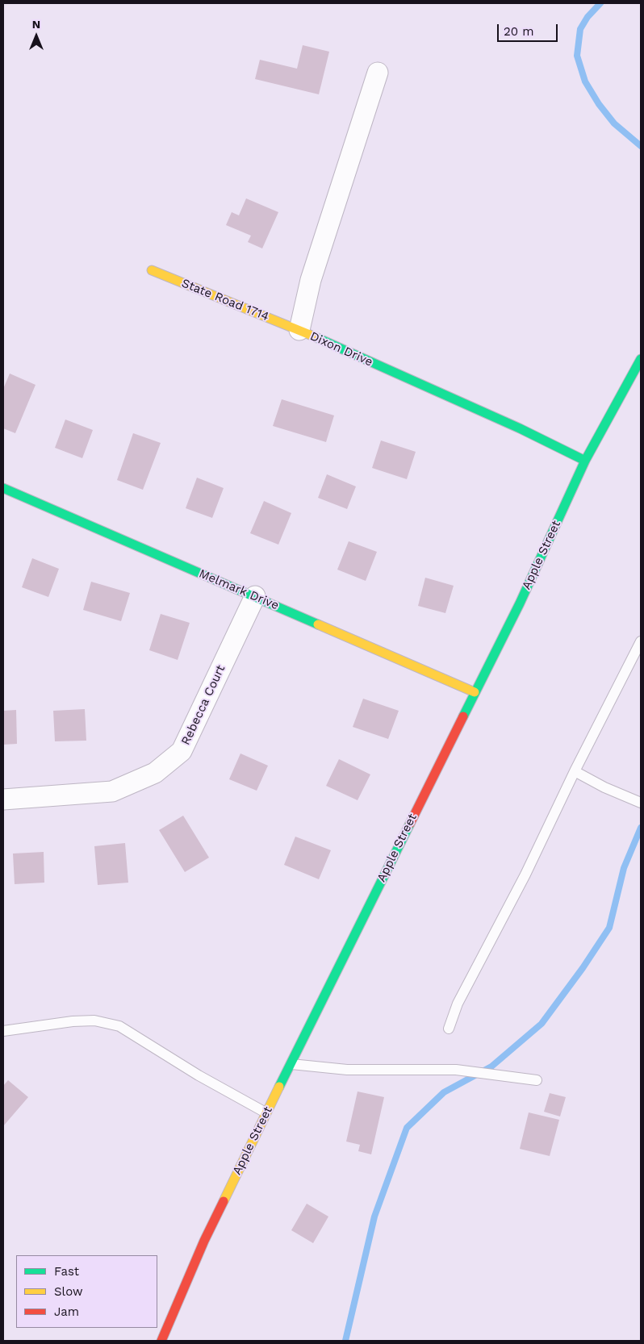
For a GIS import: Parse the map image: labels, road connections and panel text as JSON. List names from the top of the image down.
{
  "streets": {
    "street": [
      "State Road 1714",
      "Dixon Drive",
      "Apple Street",
      "Melmark Drive",
      "Rebecca Court"
    ]
  },
  "crossings": [
    ["State Road 1714", "Dixon Drive"],
    ["Dixon Drive", "Apple Street"],
    ["Apple Street", "Melmark Drive"],
    ["Melmark Drive", "Rebecca Court"]
  ],
  "legend": ["Fast", "Slow", "Jam"],
  "scale_bar": "20 m",
  "north": "top"
}
